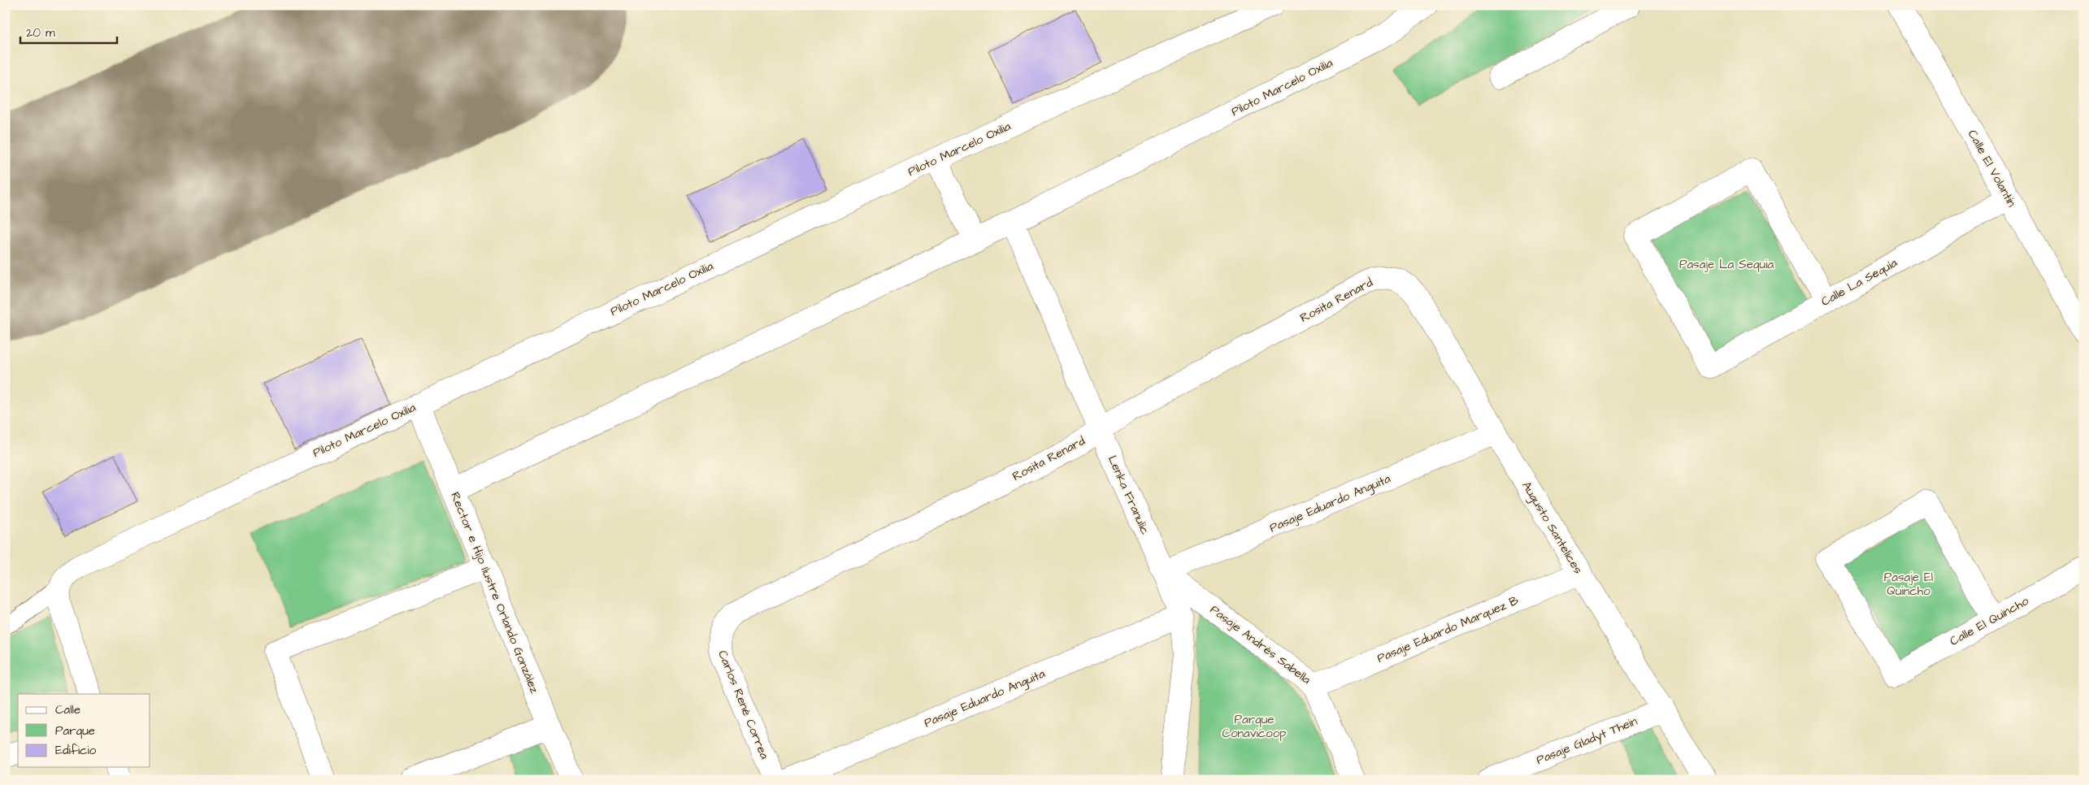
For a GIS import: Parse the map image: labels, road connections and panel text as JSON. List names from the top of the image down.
{
  "streets": {
    "street": [
      "Piloto Marcelo Oxilia",
      "Calle El Volantín",
      "Calle La Sequía",
      "Rosita Renard",
      "Lenka Franulic",
      "Pasaje Eduardo Anguita",
      "Augusto Santelices",
      "Rector e Hijo Ilustre Orlando González",
      "Calle El Quincho",
      "Pasaje Eduardo Marquez B",
      "Pasaje Andrés Sabella",
      "Carlos René Correa",
      "Pasaje Gladyt Thein"
    ]
  },
  "crossings": [
    ["Piloto Marcelo Oxilia", "Lenka Franulic"],
    ["Piloto Marcelo Oxilia", "Rector e Hijo Ilustre Orlando González"],
    ["Calle El Volantín", "Calle La Sequía"],
    ["Rosita Renard", "Lenka Franulic"],
    ["Rosita Renard", "Augusto Santelices"],
    ["Rosita Renard", "Carlos René Correa"],
    ["Lenka Franulic", "Pasaje Eduardo Anguita"],
    ["Lenka Franulic", "Pasaje Andrés Sabella"],
    ["Pasaje Eduardo Anguita", "Augusto Santelices"],
    ["Pasaje Eduardo Anguita", "Pasaje Andrés Sabella"],
    ["Augusto Santelices", "Pasaje Eduardo Marquez B"],
    ["Augusto Santelices", "Pasaje Gladyt Thein"],
    ["Pasaje Eduardo Marquez B", "Pasaje Andrés Sabella"]
  ],
  "parks": ["Pasaje La Sequia", "Pasaje El Quincho", "Parque Conavicoop"],
  "legend": ["Calle", "Parque", "Edificio"],
  "scale_bar": "20 m"
}
